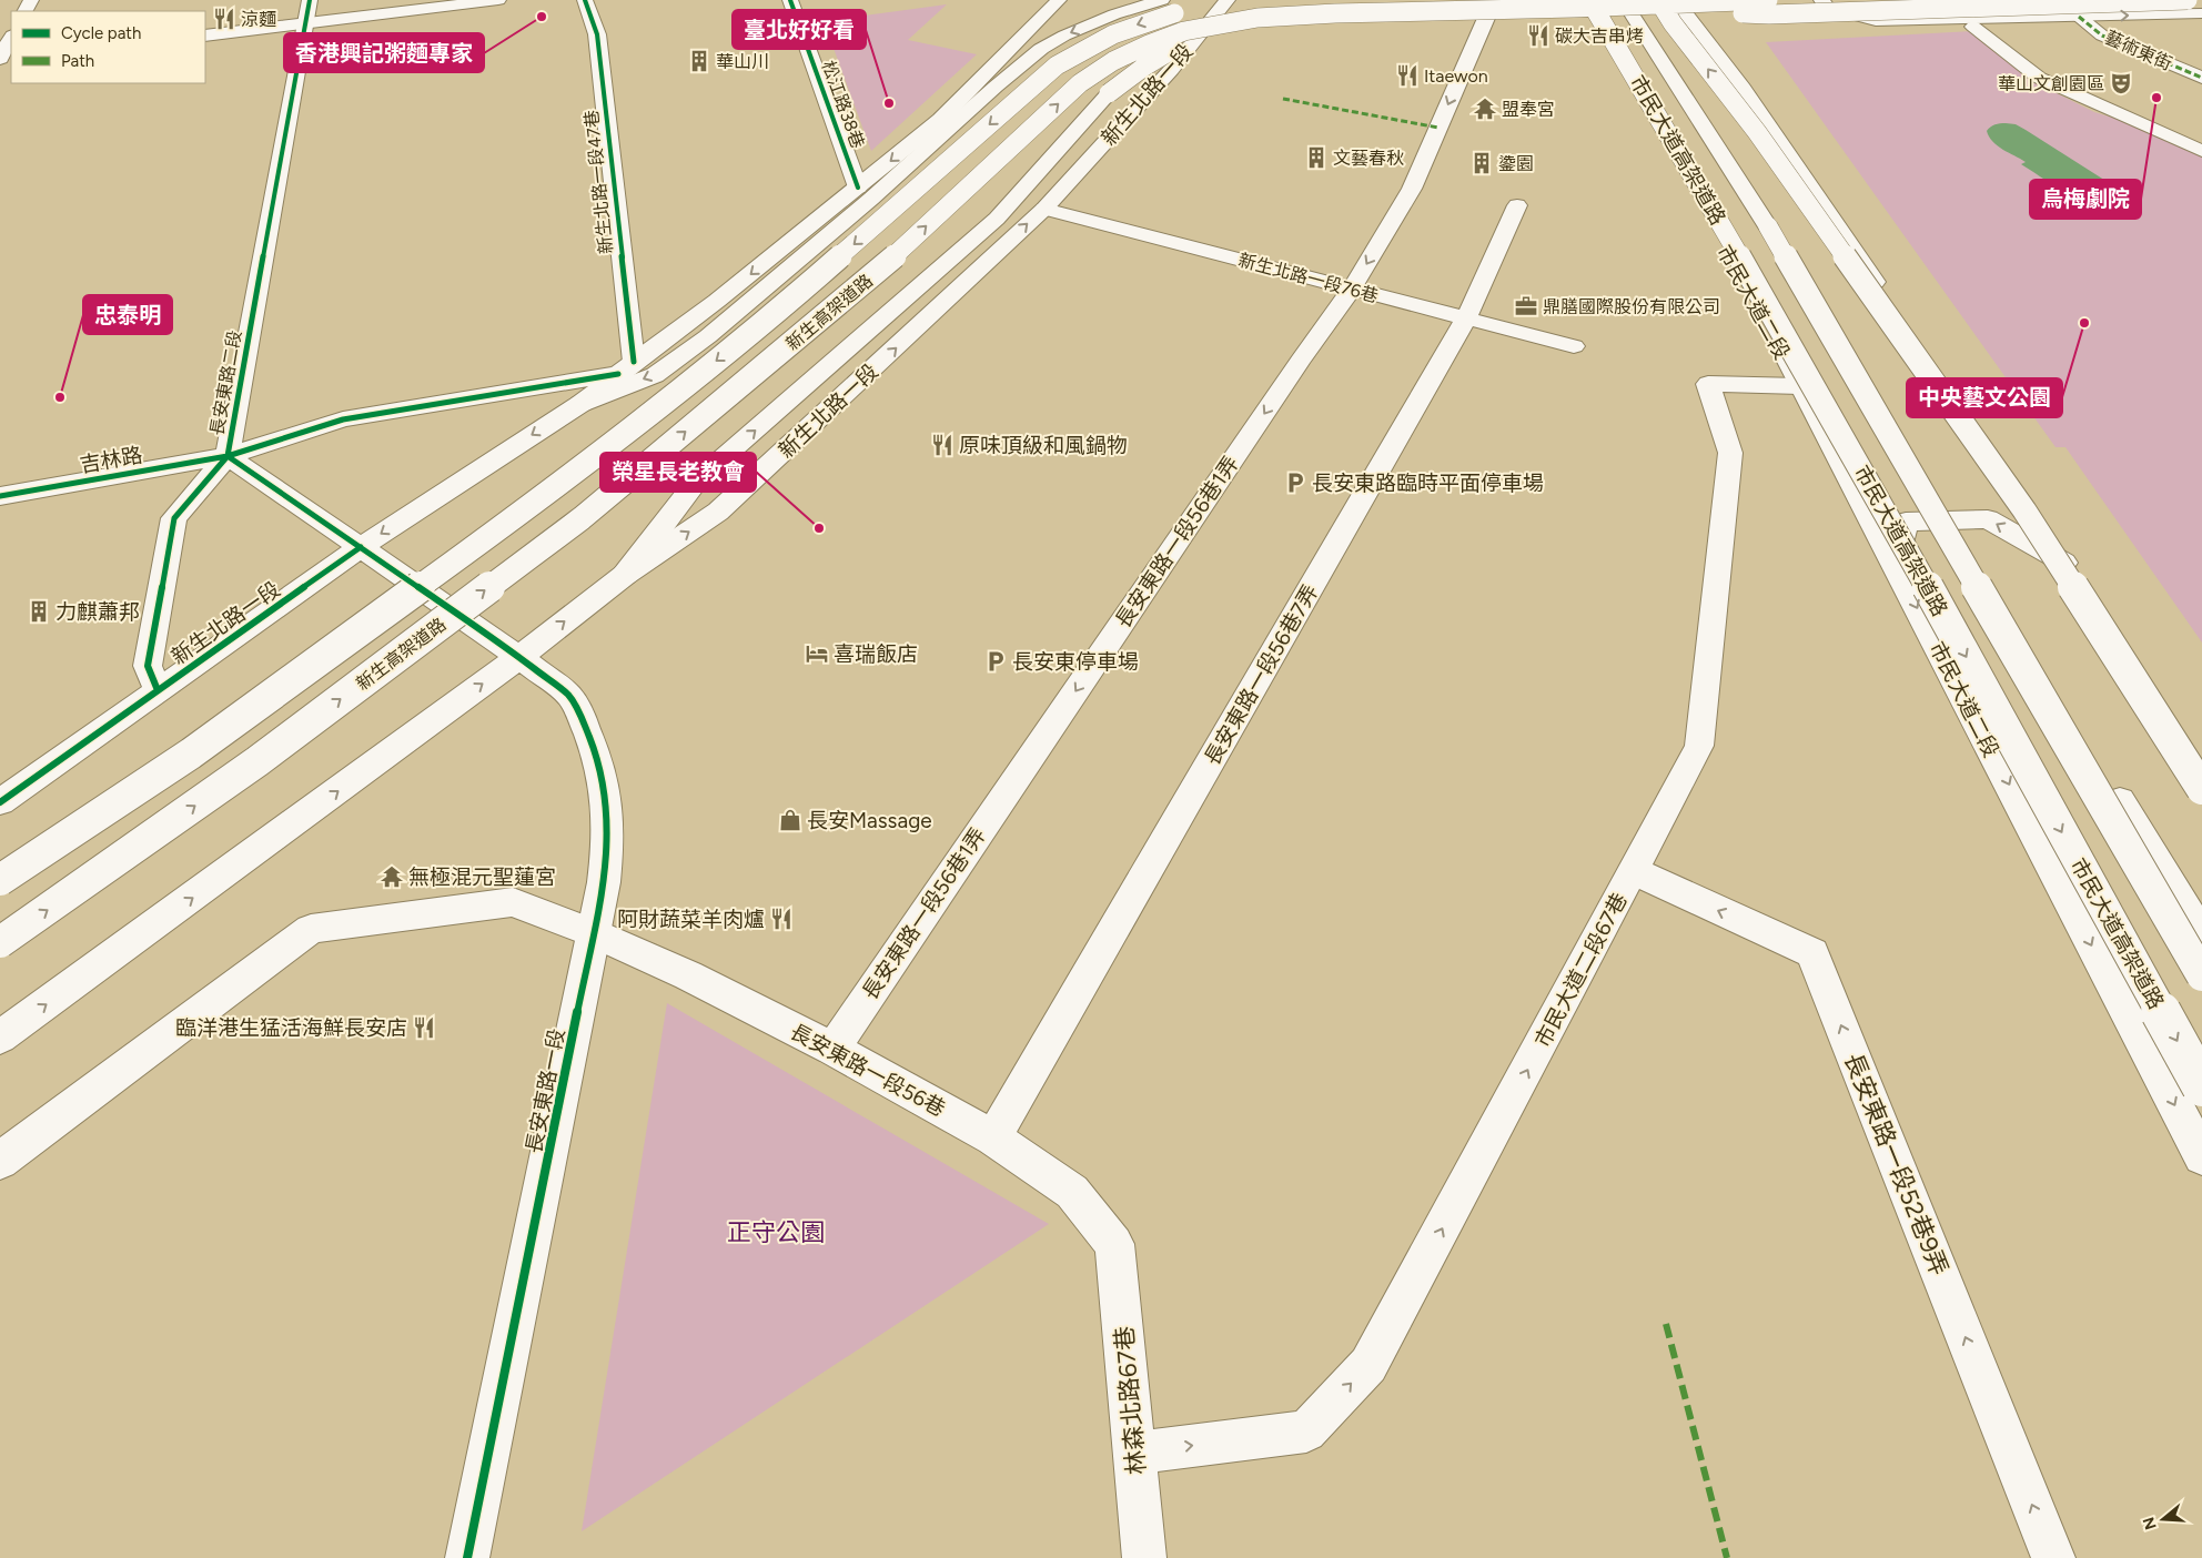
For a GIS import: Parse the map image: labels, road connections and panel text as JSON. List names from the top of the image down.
{
  "streets": {
    "main road": [
      "藝術東街",
      "新生北路一段",
      "松江路38巷",
      "市民大道高架道路",
      "新生北路一段47巷",
      "新生北路一段76巷",
      "市民大道二段",
      "新生高架道路",
      "長安東路二段",
      "吉林路",
      "長安東路一段56巷1弄",
      "長安東路一段56巷7弄",
      "市民大道二段67巷",
      "長安東路一段56巷",
      "長安東路一段",
      "長安東路一段52巷9弄",
      "林森北路67巷"
    ]
  },
  "crossings": [
    ["新生北路一段", "松江路38巷"],
    ["新生北路一段", "新生北路一段47巷"],
    ["新生北路一段", "新生北路一段76巷"],
    ["新生北路一段", "長安東路二段"],
    ["新生北路一段", "吉林路"],
    ["新生北路一段", "長安東路一段"],
    ["市民大道高架道路", "市民大道二段"],
    ["新生北路一段47巷", "吉林路"],
    ["新生北路一段76巷", "長安東路一段56巷1弄"],
    ["新生北路一段76巷", "長安東路一段56巷7弄"],
    ["市民大道二段", "市民大道二段67巷"],
    ["長安東路二段", "吉林路"],
    ["長安東路二段", "長安東路一段"],
    ["長安東路一段56巷1弄", "長安東路一段56巷"],
    ["長安東路一段56巷7弄", "長安東路一段56巷"],
    ["市民大道二段67巷", "長安東路一段52巷9弄"],
    ["市民大道二段67巷", "林森北路67巷"],
    ["長安東路一段56巷", "長安東路一段"],
    ["長安東路一段56巷", "林森北路67巷"]
  ],
  "one_way": ["長安東路一段56巷1弄", "市民大道二段67巷", "長安東路一段52巷9弄"],
  "parks": ["正守公園"],
  "places": {
    "other": [
      "香港興記粥麵專家",
      "烏梅劇院",
      "臺北好好看",
      "中央藝文公園",
      "忠泰明",
      "榮星長老教會"
    ],
    "restaurant": [
      "涼麵",
      "碳大吉串烤",
      "Itaewon",
      "原味頂級和風鍋物",
      "阿財蔬菜羊肉爐",
      "臨洋港生猛活海鮮長安店"
    ],
    "building": [
      "華山川",
      "文藝春秋",
      "鍌園",
      "力麒蕭邦"
    ],
    "theatre": ["華山文創園區"],
    "temple": ["盟奉宮", "無極混元聖蓮宮"],
    "office": ["鼎膳國際股份有限公司"],
    "parking": ["長安東路臨時平面停車場", "長安東停車場"],
    "hotel": ["喜瑞飯店"],
    "shop": ["長安Massage"]
  },
  "legend": ["Cycle path", "Path"],
  "north": "left"
}
